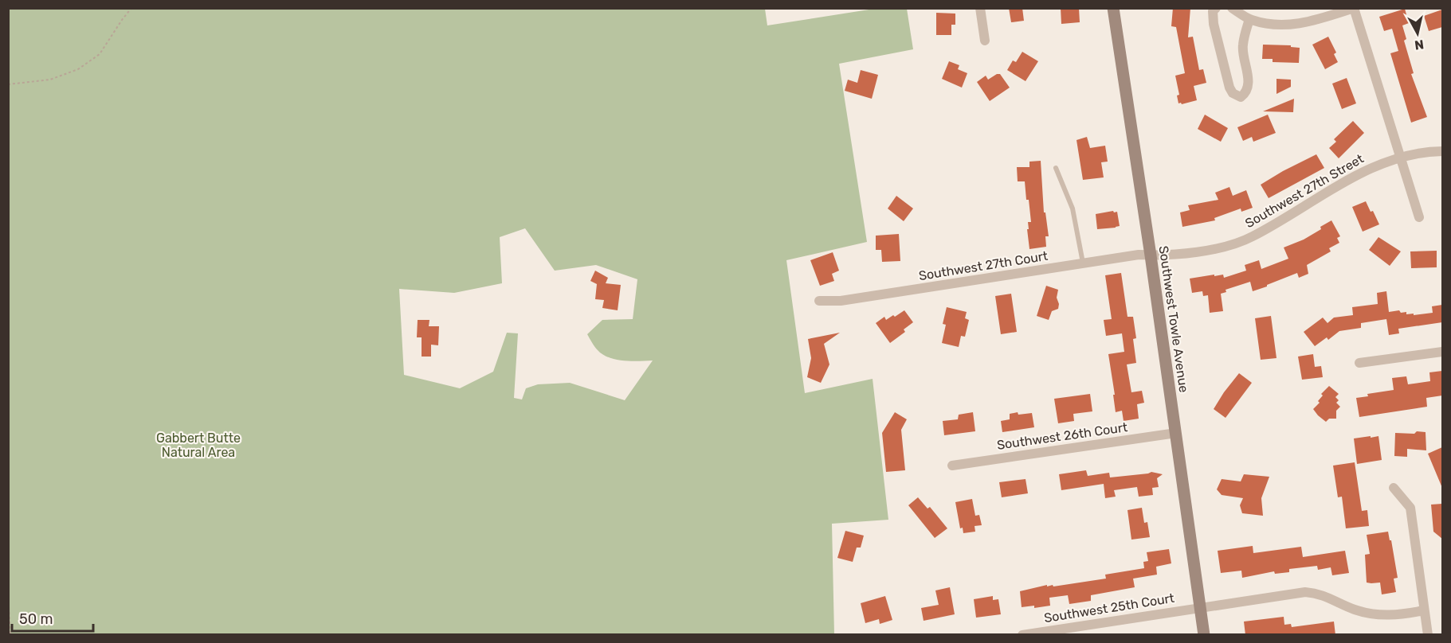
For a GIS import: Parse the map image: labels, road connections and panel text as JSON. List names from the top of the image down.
{
  "streets": {
    "main road": ["Southwest Towle Avenue"],
    "street": [
      "Southwest 27th Street",
      "Southwest 27th Court",
      "Southwest 26th Court",
      "Southwest 25th Court"
    ]
  },
  "crossings": [
    ["Southwest 27th Street", "Southwest 27th Court"],
    ["Southwest 27th Street", "Southwest Towle Avenue"],
    ["Southwest 27th Court", "Southwest Towle Avenue"],
    ["Southwest Towle Avenue", "Southwest 26th Court"],
    ["Southwest Towle Avenue", "Southwest 25th Court"]
  ],
  "parks": ["Gabbert Butte Natural Area"],
  "scale_bar": "50 m",
  "north": "bottom"
}
